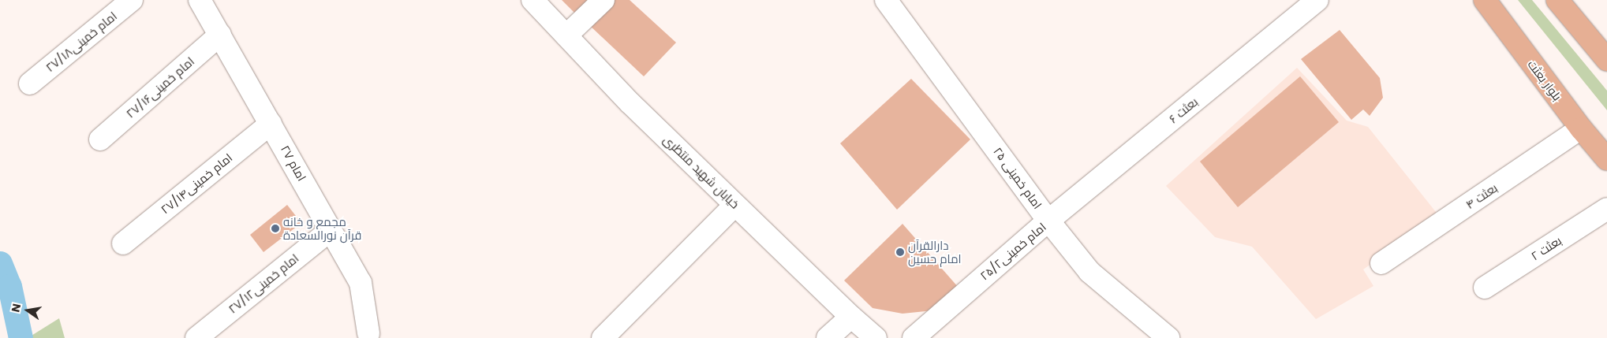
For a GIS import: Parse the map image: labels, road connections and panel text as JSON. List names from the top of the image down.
{
  "streets": {
    "main road": ["بلوار بعثت"],
    "street": [
      "امام خمینی۲۷/۱۸",
      "امام خمینی۲۷/۱۶",
      "بعثت ۶",
      "امام ۲۷",
      "خیابان شهید منتظری",
      "امام خمینی ۲۵",
      "امام خمینی۲۷/۱۴",
      "بعثت ۴",
      "بعثت ۲",
      "امام خمینی۲۵/۲",
      "امام خمینی۲۷/۱۲"
    ]
  },
  "crossings": [
    ["بلوار بعثت", "بعثت ۴"],
    ["امام خمینی۲۷/۱۶", "امام ۲۷"],
    ["بعثت ۶", "امام خمینی ۲۵"],
    ["بعثت ۶", "امام خمینی۲۵/۲"],
    ["امام ۲۷", "امام خمینی۲۷/۱۴"],
    ["امام ۲۷", "امام خمینی۲۷/۱۲"],
    ["امام خمینی ۲۵", "امام خمینی۲۵/۲"]
  ],
  "places": ["مجمع و خانه قرآن نورالسعادة", "دارالقرآن امام حسین"],
  "north": "left"
}
